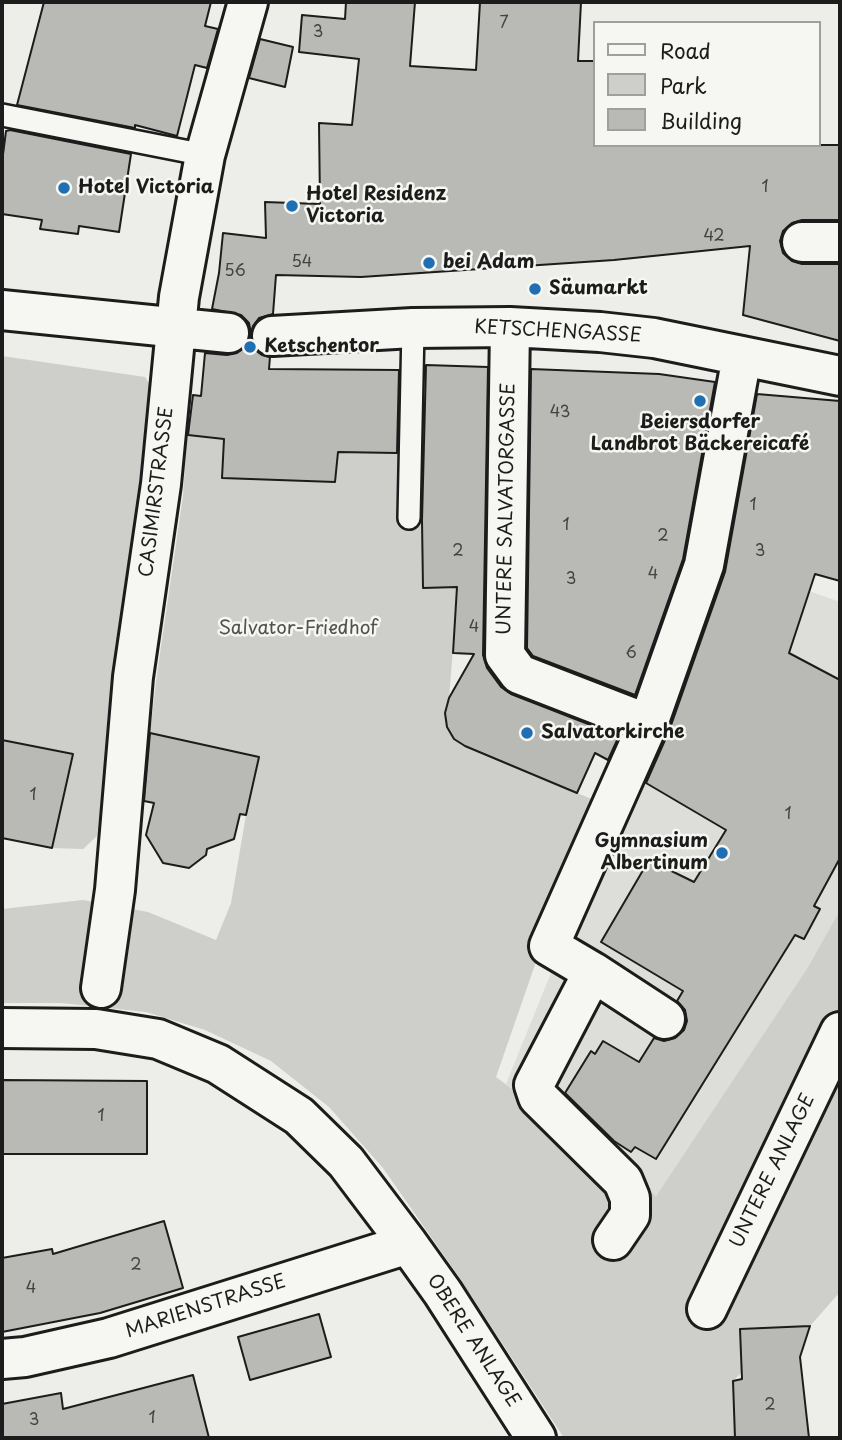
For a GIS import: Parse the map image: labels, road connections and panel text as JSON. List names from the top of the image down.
{
  "streets": {
    "street": [
      "KETSCHENGASSE",
      "CASIMIRSTRASSE",
      "UNTERE SALVATORGASSE",
      "UNTERE ANLAGE",
      "MARIENSTRASSE",
      "OBERE ANLAGE"
    ]
  },
  "crossings": [
    ["KETSCHENGASSE", "UNTERE SALVATORGASSE"],
    ["MARIENSTRASSE", "OBERE ANLAGE"]
  ],
  "parks": ["Salvator-Friedhof"],
  "places": [
    "Hotel Victoria",
    "Hotel Residenz Victoria",
    "bei Adam",
    "Säumarkt",
    "Ketschentor",
    "Beiersdorfer Landbrot Bäckereicafé",
    "Salvatorkirche",
    "Gymnasium Albertinum"
  ],
  "house_numbers": [
    "7",
    "3",
    "1",
    "42",
    "54",
    "56",
    "43",
    "1",
    "1",
    "2",
    "2",
    "3",
    "4",
    "3",
    "4",
    "6",
    "1",
    "1",
    "1",
    "2",
    "4",
    "2",
    "1",
    "3"
  ],
  "legend": ["Road", "Park", "Building"]
}
